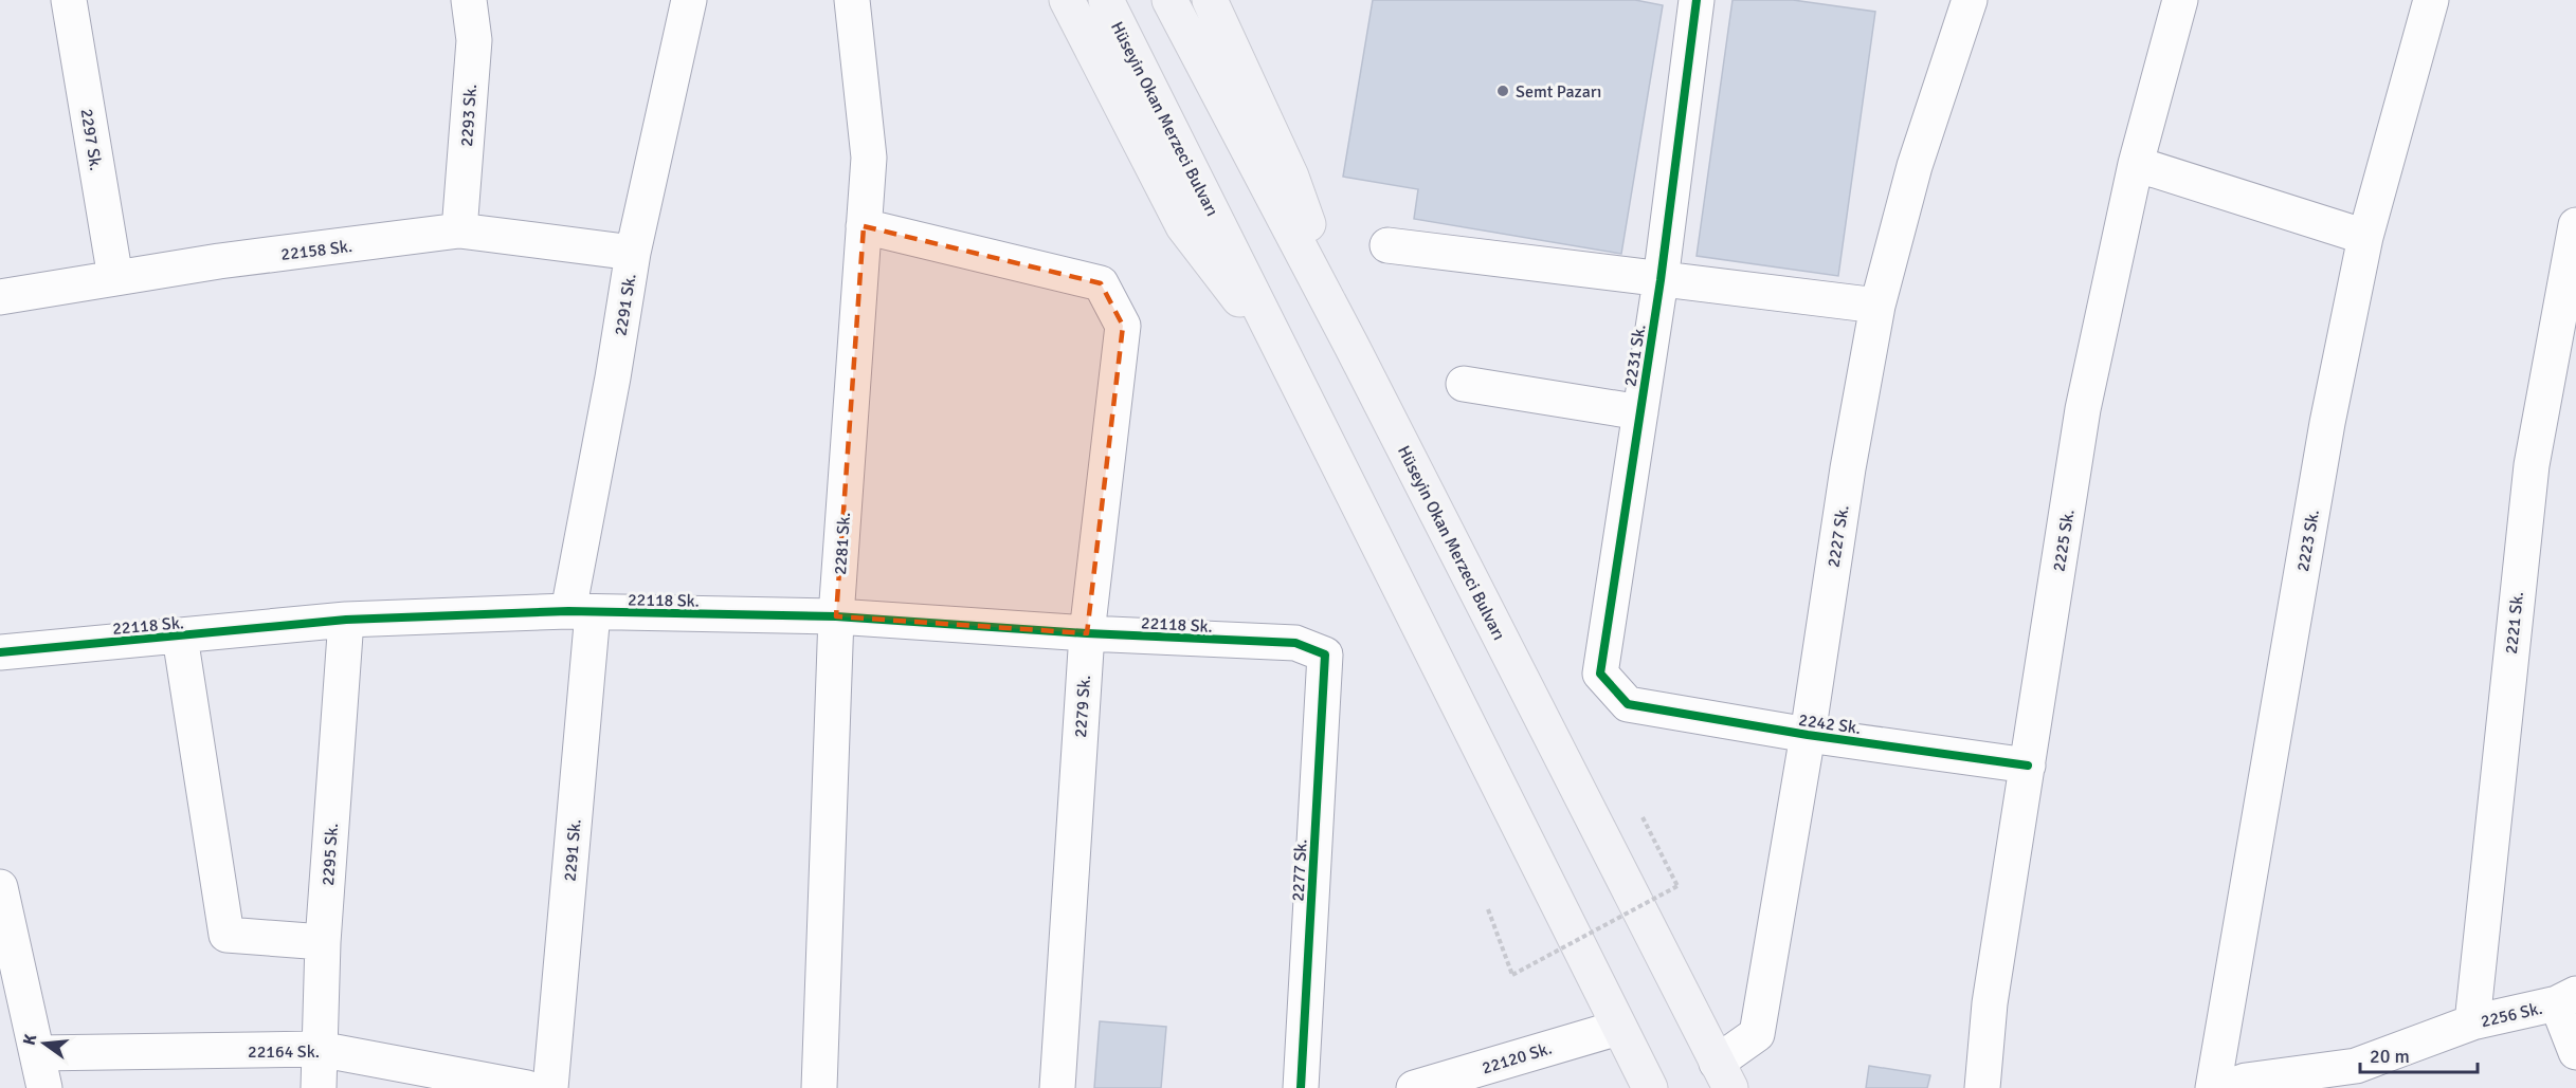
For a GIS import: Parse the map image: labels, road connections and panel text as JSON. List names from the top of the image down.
{
  "streets": {
    "main road": ["Hüseyin Okan Merzeci Bulvarı"],
    "street": [
      "2293 Sk.",
      "2297 Sk.",
      "22158 Sk.",
      "2291 Sk.",
      "2231 Sk.",
      "2227 Sk.",
      "2225 Sk.",
      "2223 Sk.",
      "2281 Sk.",
      "22118 Sk.",
      "2221 Sk.",
      "2279 Sk.",
      "2242 Sk.",
      "2295 Sk.",
      "2277 Sk.",
      "2256 Sk.",
      "22164 Sk.",
      "22120 Sk."
    ]
  },
  "crossings": [
    ["2293 Sk.", "22158 Sk."],
    ["Hüseyin Okan Merzeci Bulvarı", "2227 Sk."],
    ["Hüseyin Okan Merzeci Bulvarı", "22120 Sk."],
    ["2297 Sk.", "22158 Sk."],
    ["22158 Sk.", "2291 Sk."],
    ["2291 Sk.", "22118 Sk."],
    ["2231 Sk.", "2242 Sk."],
    ["2227 Sk.", "2242 Sk."],
    ["2225 Sk.", "2242 Sk."],
    ["2223 Sk.", "2256 Sk."],
    ["2281 Sk.", "22118 Sk."],
    ["2281 Sk.", "2279 Sk."],
    ["22118 Sk.", "2279 Sk."],
    ["22118 Sk.", "2295 Sk."],
    ["22118 Sk.", "2277 Sk."],
    ["2221 Sk.", "2256 Sk."],
    ["2295 Sk.", "22164 Sk."]
  ],
  "places": ["Semt Pazarı"],
  "scale_bar": "20 m",
  "north": "left"
}
